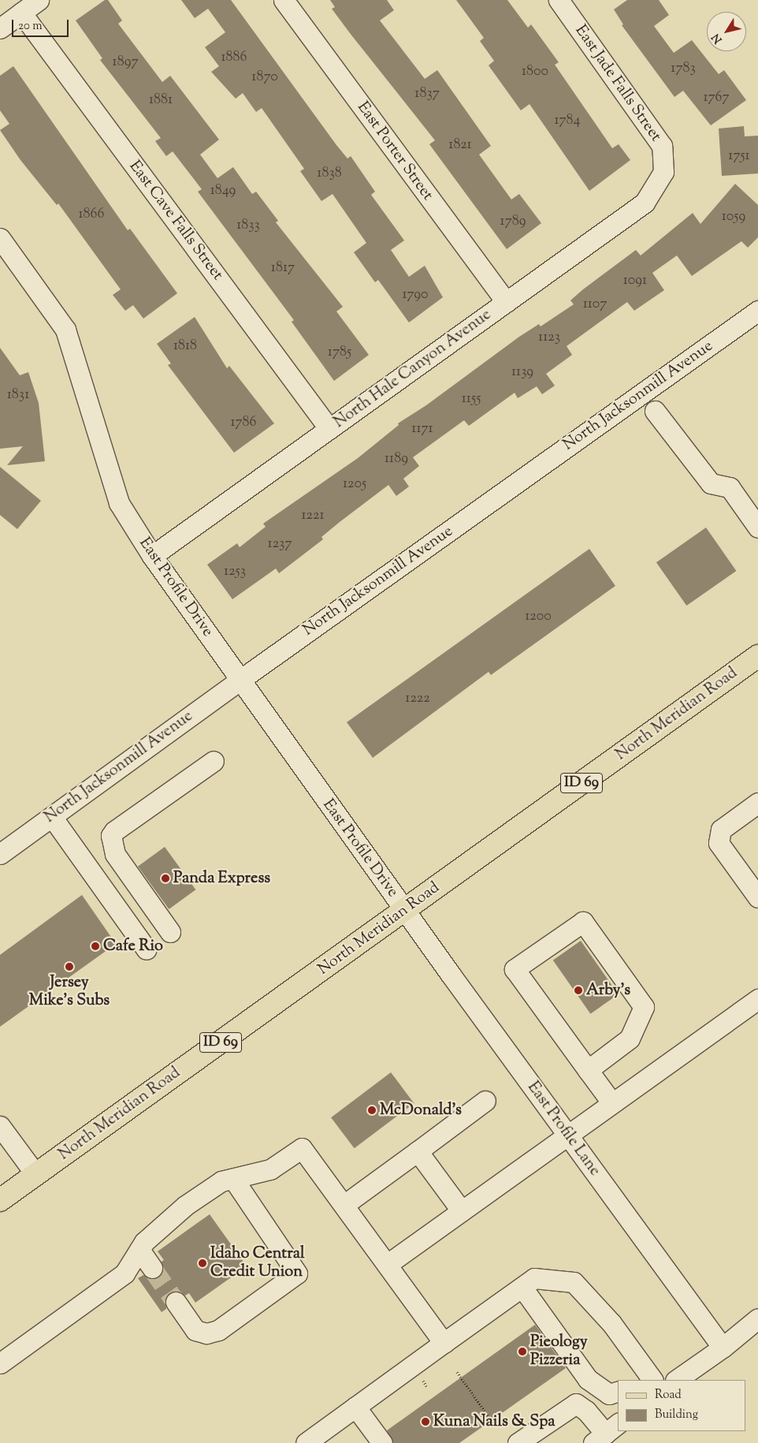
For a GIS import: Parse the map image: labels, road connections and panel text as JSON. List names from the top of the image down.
{
  "streets": {
    "main road": ["North Meridian Road", "ID 69"],
    "street": [
      "East Jade Falls Street",
      "East Porter Street",
      "East Cave Falls Street",
      "North Hale Canyon Avenue",
      "North Jacksonmill Avenue",
      "East Profile Drive",
      "East Profile Lane"
    ]
  },
  "crossings": [
    ["East Jade Falls Street", "North Hale Canyon Avenue"],
    ["East Porter Street", "North Hale Canyon Avenue"],
    ["East Cave Falls Street", "North Hale Canyon Avenue"],
    ["North Hale Canyon Avenue", "East Profile Drive"],
    ["North Jacksonmill Avenue", "East Profile Drive"],
    ["East Profile Drive", "North Meridian Road"],
    ["East Profile Drive", "East Profile Lane"],
    ["North Meridian Road", "East Profile Lane"]
  ],
  "places": [
    "Panda Express",
    "Cafe Rio",
    "Jersey Mike's Subs",
    "Arby's",
    "McDonald's",
    "Idaho Central Credit Union",
    "Pieology Pizzeria",
    "Kuna Nails & Spa"
  ],
  "house_numbers": [
    "1886",
    "1897",
    "1783",
    "1800",
    "1870",
    "1837",
    "1767",
    "1881",
    "1784",
    "1821",
    "1751",
    "1838",
    "1849",
    "1866",
    "1059",
    "1789",
    "1833",
    "1817",
    "1091",
    "1790",
    "1107",
    "1123",
    "1818",
    "1785",
    "1139",
    "1831",
    "1155",
    "1786",
    "1171",
    "1189",
    "1205",
    "1221",
    "1237",
    "1253",
    "1200",
    "1222"
  ],
  "legend": ["Road", "Building"],
  "scale_bar": "20 m",
  "north": "bottom left"
}
